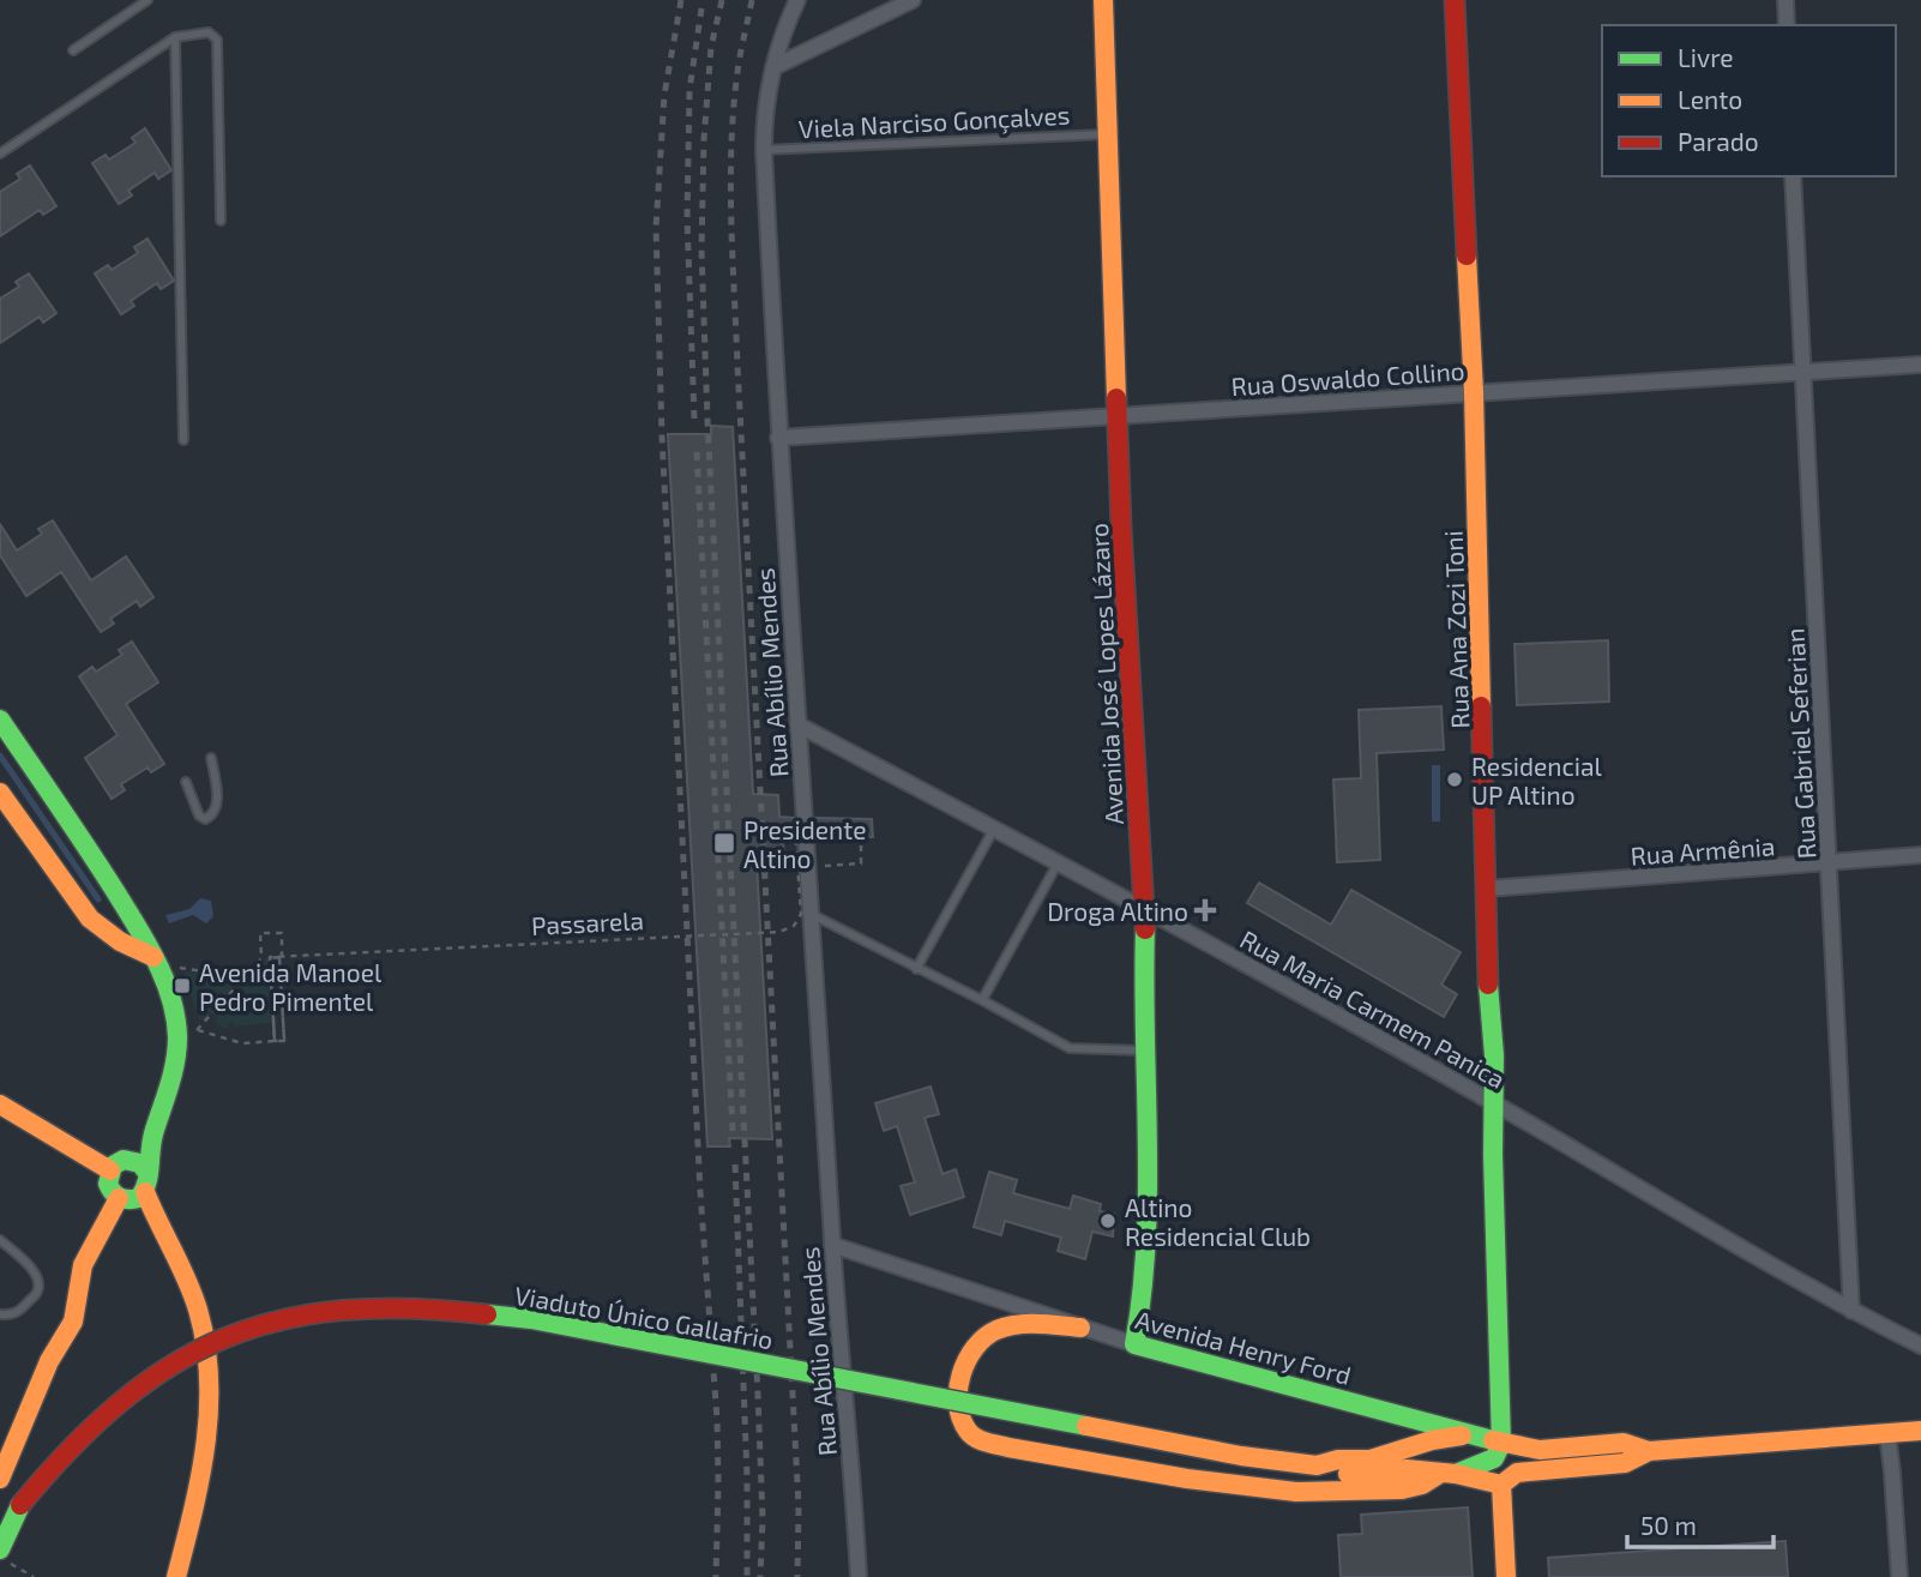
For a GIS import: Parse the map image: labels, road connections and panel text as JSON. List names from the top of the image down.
{
  "streets": {
    "main road": [
      "Rua Ana Zozi Toni",
      "Avenida José Lopes Lázaro",
      "Viaduto Único Gallafrio",
      "Avenida Henry Ford"
    ],
    "street": [
      "Rua Oswaldo Collino",
      "Rua Abílio Mendes",
      "Rua Gabriel Seferian",
      "Rua Armênia",
      "Rua Maria Carmem Panica"
    ],
    "lane": ["Viela Narciso Gonçalves"],
    "path": ["Passarela"]
  },
  "crossings": [
    ["Viela Narciso Gonçalves", "Rua Abílio Mendes"],
    ["Viela Narciso Gonçalves", "Avenida José Lopes Lázaro"],
    ["Rua Oswaldo Collino", "Rua Ana Zozi Toni"],
    ["Rua Oswaldo Collino", "Rua Abílio Mendes"],
    ["Rua Oswaldo Collino", "Avenida José Lopes Lázaro"],
    ["Rua Oswaldo Collino", "Rua Gabriel Seferian"],
    ["Rua Ana Zozi Toni", "Rua Armênia"],
    ["Rua Ana Zozi Toni", "Rua Maria Carmem Panica"],
    ["Rua Ana Zozi Toni", "Avenida Henry Ford"],
    ["Rua Abílio Mendes", "Passarela"],
    ["Rua Abílio Mendes", "Rua Maria Carmem Panica"],
    ["Rua Abílio Mendes", "Avenida Henry Ford"],
    ["Avenida José Lopes Lázaro", "Rua Maria Carmem Panica"],
    ["Avenida José Lopes Lázaro", "Avenida Henry Ford"],
    ["Rua Gabriel Seferian", "Rua Armênia"],
    ["Rua Gabriel Seferian", "Rua Maria Carmem Panica"],
    ["Viaduto Único Gallafrio", "Avenida Henry Ford"]
  ],
  "places": {
    "other": ["Residencial UP Altino", "Altino Residencial Club"],
    "transit": ["Presidente Altino", "Avenida Manoel Pedro Pimentel"],
    "health": ["Droga Altino"]
  },
  "legend": ["Livre", "Lento", "Parado"],
  "scale_bar": "50 m"
}
